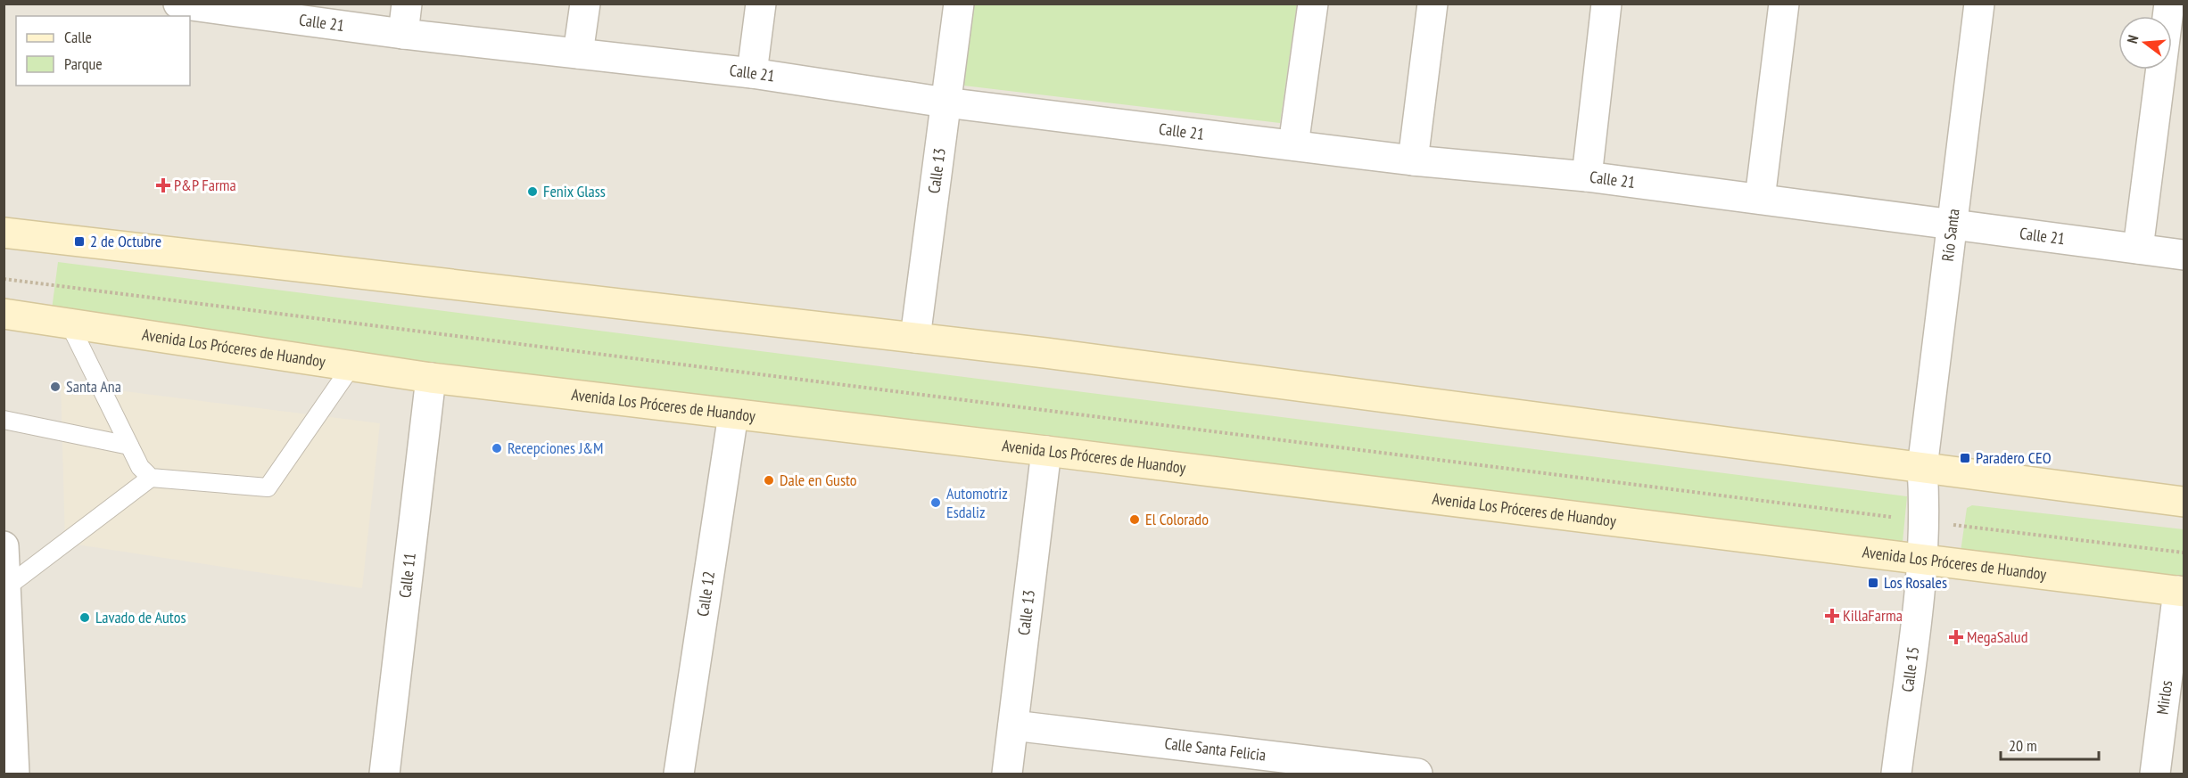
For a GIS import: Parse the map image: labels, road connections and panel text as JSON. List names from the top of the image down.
{
  "streets": {
    "main road": ["Avenida Los Próceres de Huandoy"],
    "street": [
      "Calle 21",
      "Calle 13",
      "Río Santa",
      "Calle 11",
      "Calle 12",
      "Calle 15",
      "Mirlos",
      "Calle Santa Felicia"
    ]
  },
  "crossings": [
    ["Calle 21", "Calle 13"],
    ["Calle 21", "Río Santa"],
    ["Calle 13", "Avenida Los Próceres de Huandoy"],
    ["Calle 13", "Calle Santa Felicia"],
    ["Río Santa", "Calle 15"],
    ["Avenida Los Próceres de Huandoy", "Calle 11"],
    ["Avenida Los Próceres de Huandoy", "Calle 12"],
    ["Avenida Los Próceres de Huandoy", "Calle 15"],
    ["Avenida Los Próceres de Huandoy", "Mirlos"]
  ],
  "places": {
    "health": ["P&P Farma", "KillaFarma", "MegaSalud"],
    "other": [
      "Fenix Glass",
      "Santa Ana",
      "Recepciones J&M",
      "Dale en Gusto",
      "Automotriz Esdaliz",
      "El Colorado",
      "Lavado de Autos"
    ],
    "transit": ["2 de Octubre", "Paradero CEO", "Los Rosales"]
  },
  "legend": ["Calle", "Parque"],
  "scale_bar": "20 m",
  "north": "left"
}
